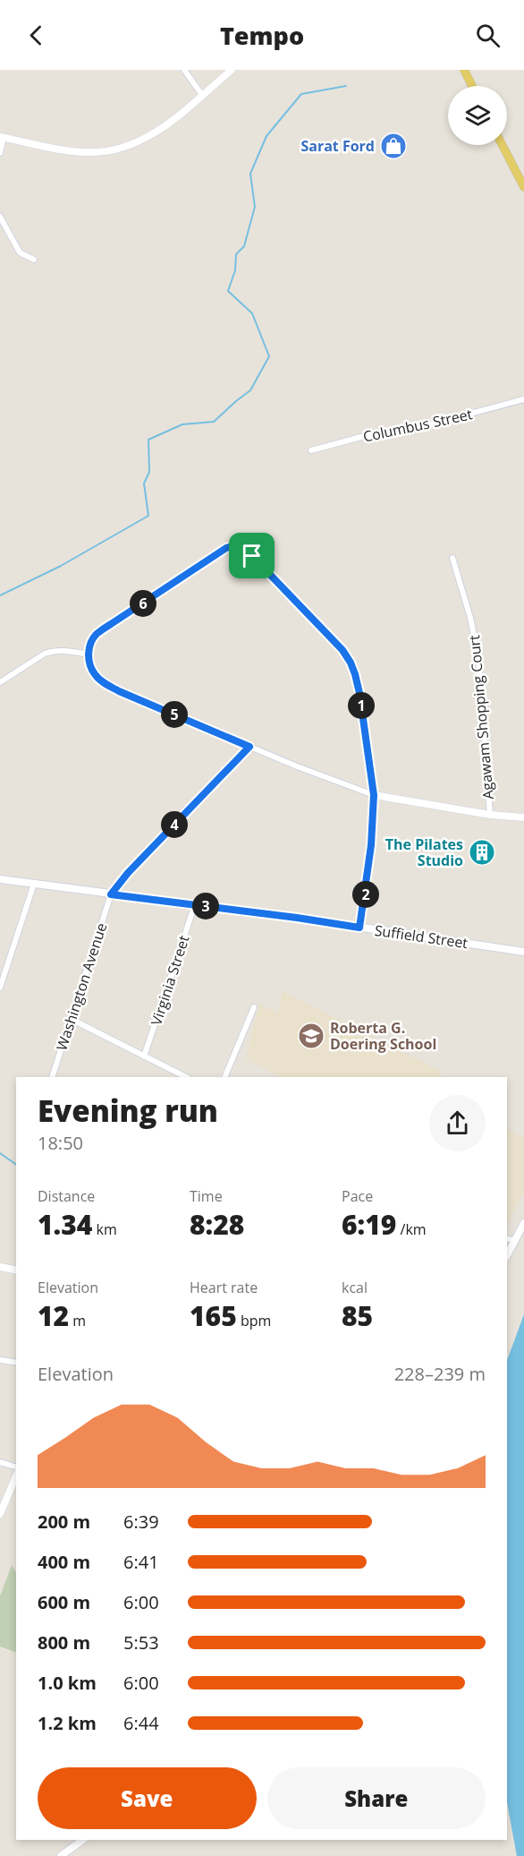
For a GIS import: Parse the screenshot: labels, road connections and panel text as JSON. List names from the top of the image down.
{
  "streets": {
    "main road": ["Suffield Street"],
    "street": [
      "Columbus Street",
      "Agawam Shopping Court",
      "Virginia Street",
      "Washington Avenue"
    ]
  },
  "crossings": [
    ["Suffield Street", "Virginia Street"],
    ["Suffield Street", "Washington Avenue"]
  ],
  "places": {
    "shop": ["Sarat Ford"],
    "building": ["The Pilates Studio"],
    "school or university": ["Roberta G. Doering School"]
  },
  "page": {
    "header": "Tempo",
    "pins": [
      "6",
      "1",
      "5",
      "4",
      "2",
      "3"
    ],
    "heading": ["Evening run", "18:50"],
    "stats": [
      ["Distance", "1.34 km"],
      ["Time", "8:28"],
      ["Pace", "6:19 /km"],
      ["Elevation", "12 m"],
      ["Heart rate", "165 bpm"],
      ["kcal", "85"]
    ],
    "chart": ["Elevation", "228–239 m"],
    "list": [
      {
        "name": "200 m",
        "note": "6:39"
      },
      {
        "name": "400 m",
        "note": "6:41"
      },
      {
        "name": "600 m",
        "note": "6:00"
      },
      {
        "name": "800 m",
        "note": "5:53"
      },
      {
        "name": "1.0 km",
        "note": "6:00"
      },
      {
        "name": "1.2 km",
        "note": "6:44"
      }
    ],
    "buttons": ["Save", "Share"]
  }
}
